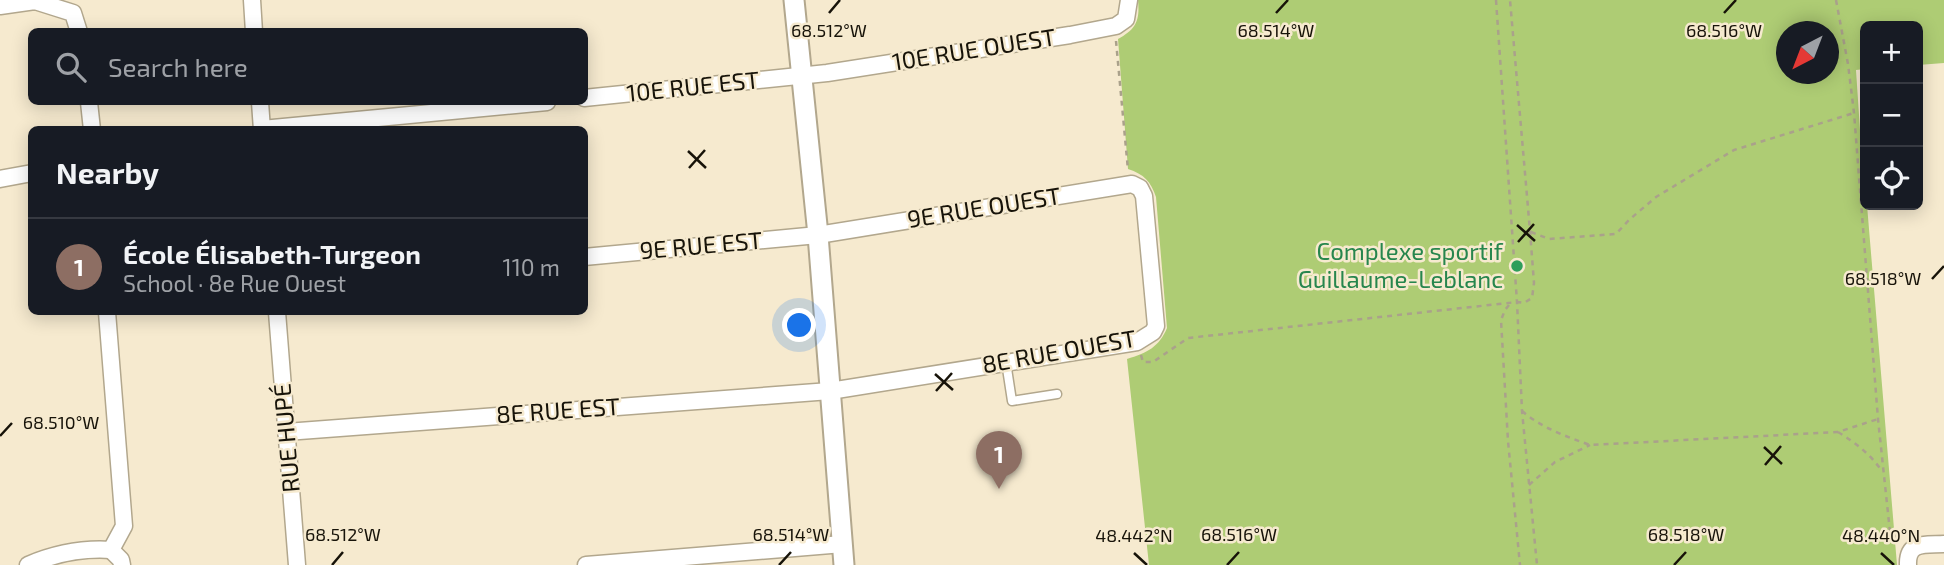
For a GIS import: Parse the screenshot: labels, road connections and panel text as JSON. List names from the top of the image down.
{
  "streets": {
    "street": [
      "10E RUE OUEST",
      "10E RUE EST",
      "9E RUE OUEST",
      "9E RUE EST",
      "8E RUE OUEST",
      "8E RUE EST",
      "RUE HUPÉ"
    ]
  },
  "crossings": [
    ["10E RUE OUEST", "10E RUE EST"],
    ["9E RUE OUEST", "9E RUE EST"],
    ["9E RUE OUEST", "8E RUE OUEST"],
    ["8E RUE OUEST", "8E RUE EST"],
    ["8E RUE EST", "RUE HUPÉ"]
  ],
  "places": ["Complexe sportif Guillaume-Leblanc"],
  "north": "bottom left",
  "page": {
    "map_buttons": ["+", "−"],
    "search": "Search here",
    "heading": "Nearby",
    "list": [
      {
        "mark": "1",
        "name": "École Élisabeth-Turgeon",
        "note": "School · 8e Rue Ouest",
        "value": "110 m"
      }
    ],
    "pins": "1"
  },
  "coordinates": [
    "68.514°W",
    "68.516°W",
    "68.512°W",
    "68.518°W",
    "68.510°W",
    "48.442°N",
    "48.440°N"
  ]
}
